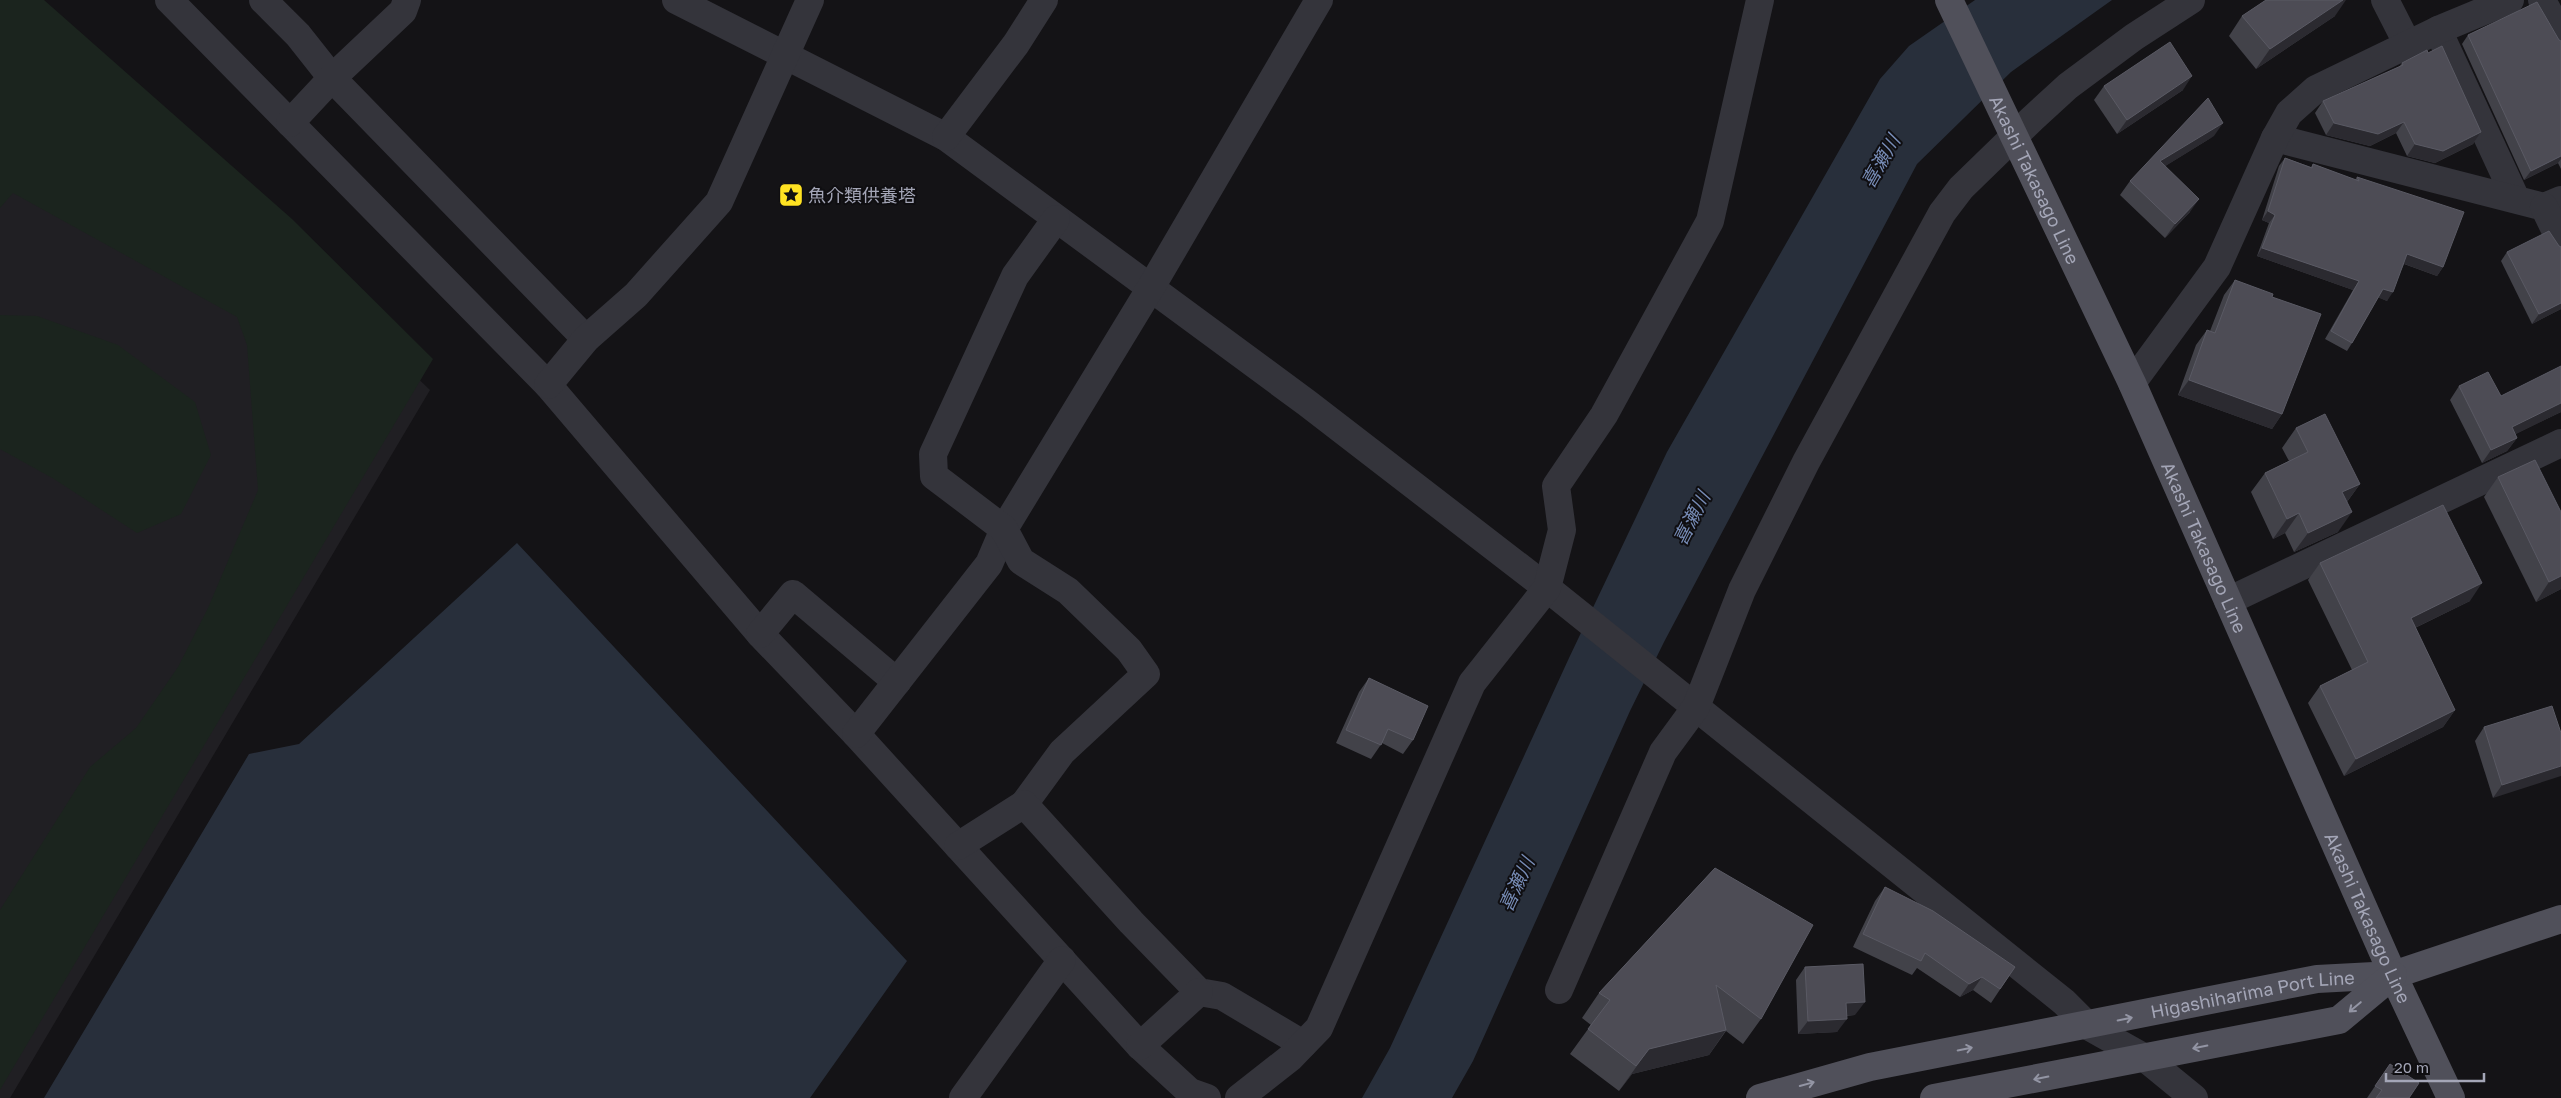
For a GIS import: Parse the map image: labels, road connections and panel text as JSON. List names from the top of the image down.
{
  "streets": {
    "main road": ["Akashi Takasago Line", "Higashiharima Port Line"]
  },
  "crossings": [
    ["Akashi Takasago Line", "Higashiharima Port Line"]
  ],
  "water": ["喜瀬川"],
  "places": {
    "place": ["魚介類供養塔"]
  },
  "scale_bar": "20 m"
}
